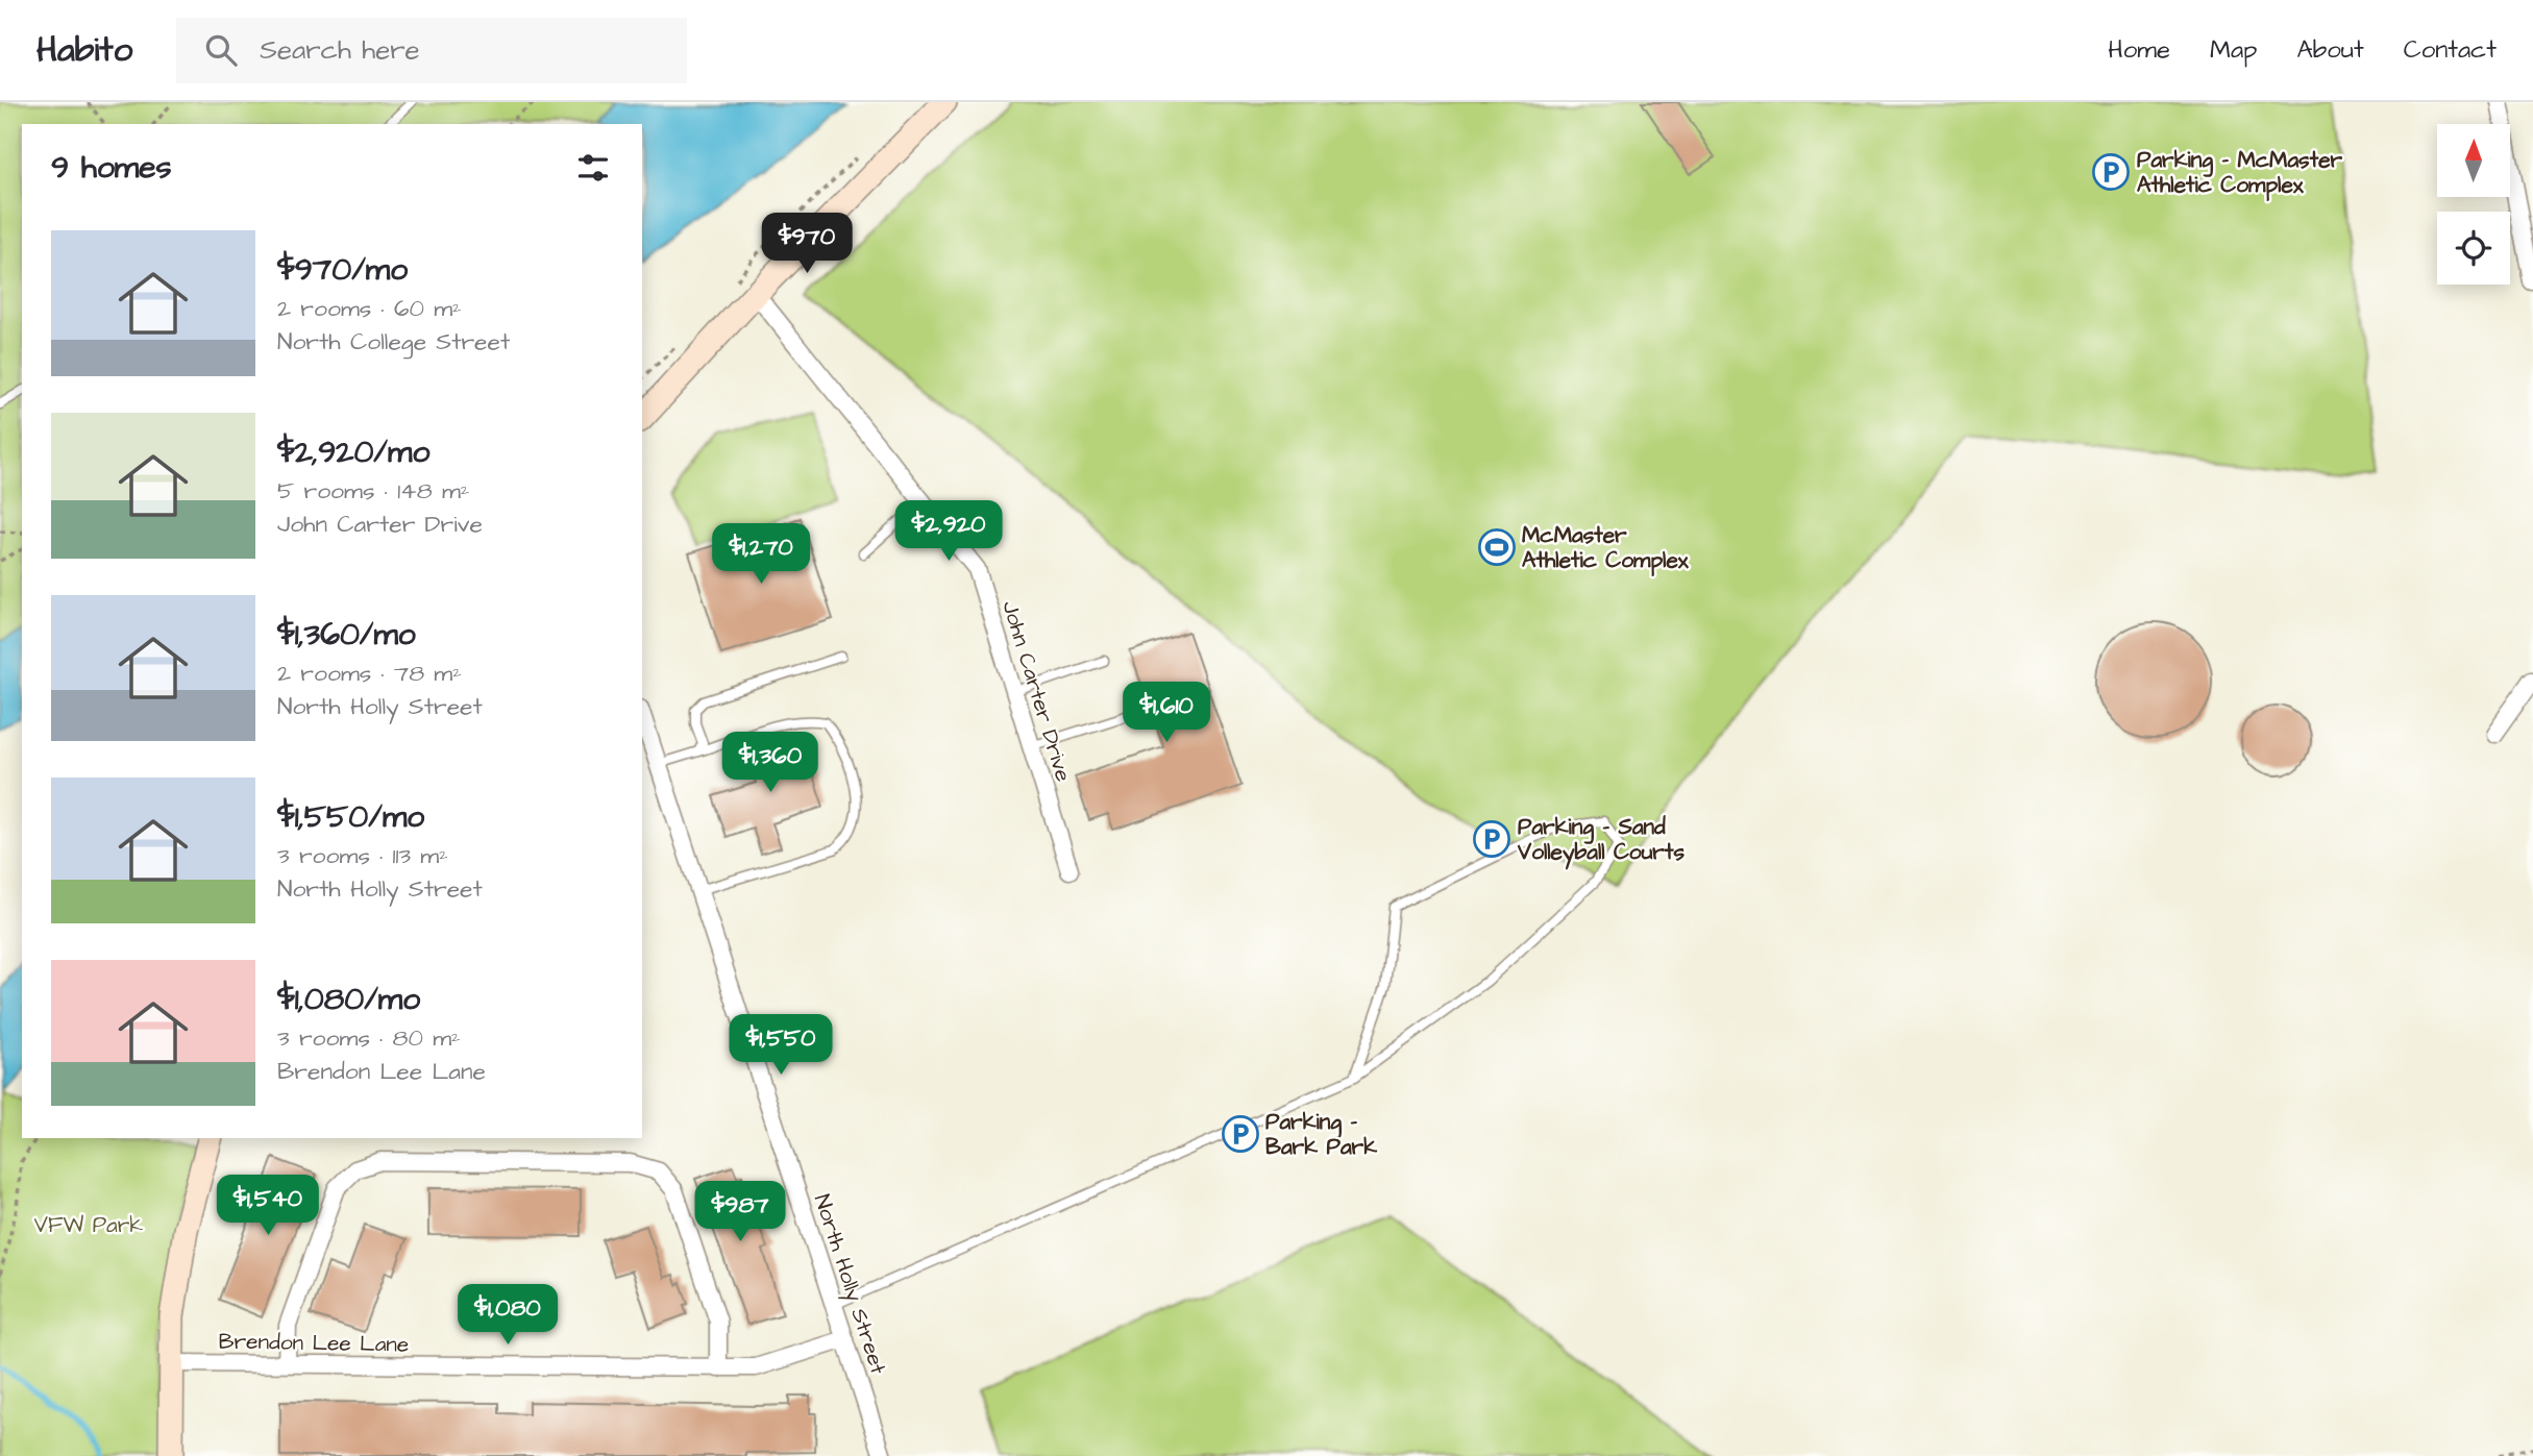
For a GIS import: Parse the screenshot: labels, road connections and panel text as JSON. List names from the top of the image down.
{
  "streets": {
    "street": ["John Carter Drive", "North Holly Street", "Brendon Lee Lane"]
  },
  "crossings": [
    ["North Holly Street", "Brendon Lee Lane"]
  ],
  "parks": ["VFW Park"],
  "places": {
    "parking": ["Parking - McMaster Athletic Complex", "Parking - Sand Volleyball Courts", "Parking - Bark Park"],
    "sports": ["McMaster Athletic Complex"]
  },
  "north": "top",
  "page": {
    "header": "Habito",
    "search": "Search here",
    "nav": [
      "Home",
      "Map",
      "About",
      "Contact"
    ],
    "heading": "9 homes",
    "list": [
      {
        "name": "$970/mo",
        "note": "2 rooms · 60 m² · North College Street"
      },
      {
        "name": "$2,920/mo",
        "note": "5 rooms · 148 m² · John Carter Drive"
      },
      {
        "name": "$1,360/mo",
        "note": "2 rooms · 78 m² · North Holly Street"
      },
      {
        "name": "$1,550/mo",
        "note": "3 rooms · 113 m² · North Holly Street"
      },
      {
        "name": "$1,080/mo",
        "note": "3 rooms · 80 m² · Brendon Lee Lane"
      }
    ],
    "price": [
      "$970",
      "$2,920",
      "$1,270",
      "$1,610",
      "$1,360",
      "$1,550",
      "$1,540",
      "$987",
      "$1,080"
    ]
  }
}
